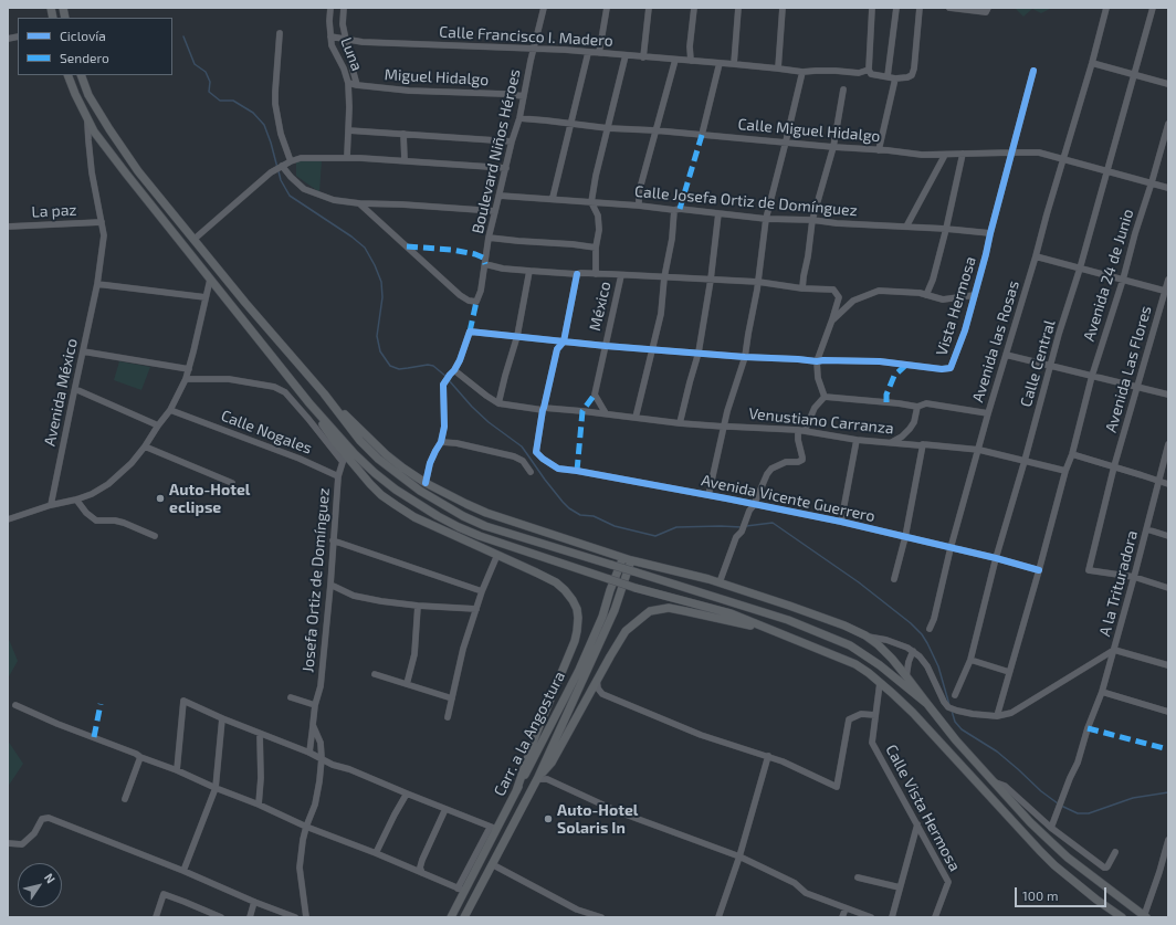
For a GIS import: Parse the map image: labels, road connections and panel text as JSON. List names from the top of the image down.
{
  "streets": {
    "main road": ["Carr. a la Angostura"],
    "street": [
      "Calle Francisco I. Madero",
      "Luna",
      "Miguel Hidalgo",
      "Calle Miguel Hidalgo",
      "Boulevard Niños Héroes",
      "Calle Josefa Ortiz de Domínguez",
      "La paz",
      "Avenida 24 de Junio",
      "México",
      "Vista Hermosa",
      "Avenida las Rosas",
      "Calle Central",
      "Avenida Las Flores",
      "Avenida México",
      "Venustiano Carranza",
      "Calle Nogales",
      "Avenida Vicente Guerrero",
      "Josefa Ortiz de Domínguez",
      "A la Trituradora",
      "Calle Vista Hermosa"
    ]
  },
  "crossings": [
    ["Calle Francisco I. Madero", "Luna"],
    ["Calle Francisco I. Madero", "Boulevard Niños Héroes"],
    ["Luna", "Miguel Hidalgo"],
    ["Miguel Hidalgo", "Boulevard Niños Héroes"],
    ["Calle Miguel Hidalgo", "Boulevard Niños Héroes"],
    ["Calle Miguel Hidalgo", "Avenida 24 de Junio"],
    ["Calle Miguel Hidalgo", "Vista Hermosa"],
    ["Calle Miguel Hidalgo", "Avenida las Rosas"],
    ["Calle Miguel Hidalgo", "Calle Central"],
    ["Boulevard Niños Héroes", "Calle Josefa Ortiz de Domínguez"],
    ["Boulevard Niños Héroes", "México"],
    ["Calle Josefa Ortiz de Domínguez", "Vista Hermosa"],
    ["La paz", "Avenida México"],
    ["Avenida 24 de Junio", "Venustiano Carranza"],
    ["Avenida 24 de Junio", "Avenida Vicente Guerrero"],
    ["Avenida 24 de Junio", "A la Trituradora"],
    ["México", "Venustiano Carranza"],
    ["Avenida las Rosas", "Venustiano Carranza"],
    ["Avenida las Rosas", "Avenida Vicente Guerrero"],
    ["Calle Central", "Venustiano Carranza"],
    ["Calle Central", "Avenida Vicente Guerrero"],
    ["Avenida Las Flores", "A la Trituradora"],
    ["Venustiano Carranza", "Avenida Vicente Guerrero"],
    ["Calle Nogales", "Josefa Ortiz de Domínguez"]
  ],
  "places": ["Auto-Hotel eclipse", "Auto-Hotel Solaris In"],
  "legend": ["Ciclovía", "Sendero"],
  "scale_bar": "100 m",
  "north": "top right"
}
